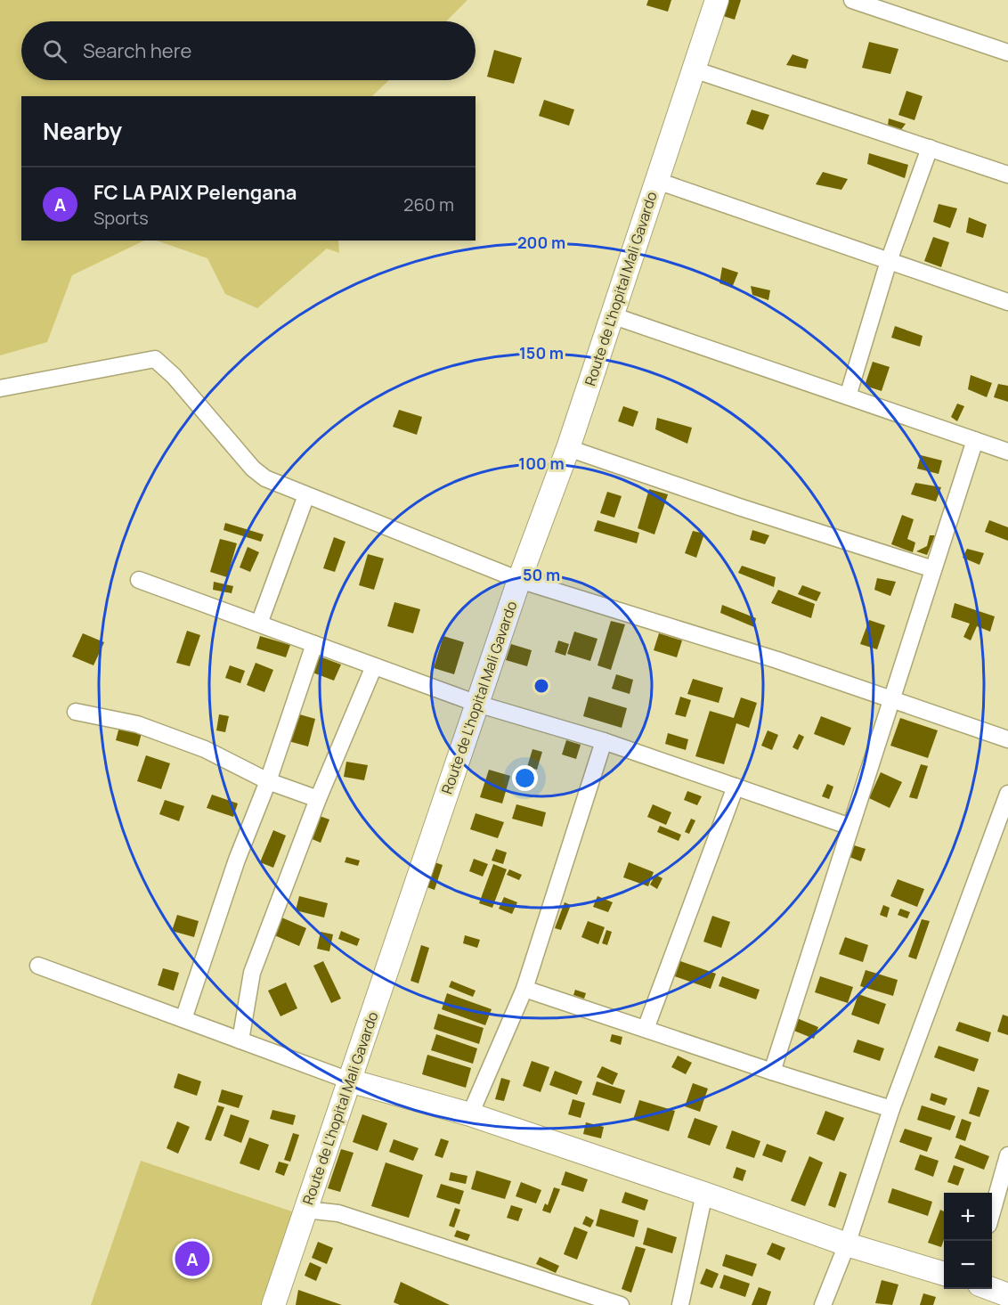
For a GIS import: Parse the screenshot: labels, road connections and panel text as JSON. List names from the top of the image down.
{
  "streets": {
    "street": ["Route de L'hopital Mali Gavardo"]
  },
  "page": {
    "search": "Search here",
    "heading": "Nearby",
    "list": [
      {
        "mark": "A",
        "name": "FC LA PAIX Pelengana",
        "note": "Sports",
        "value": "260 m"
      }
    ],
    "map_buttons": ["+", "−"],
    "pins": "A"
  },
  "rings": [
    "200 m",
    "150 m",
    "100 m",
    "50 m"
  ]
}
